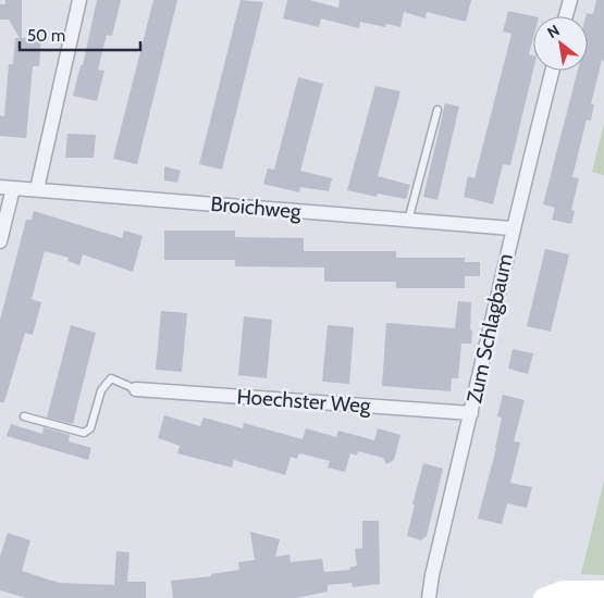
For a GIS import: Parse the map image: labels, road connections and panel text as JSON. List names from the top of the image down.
{
  "streets": {
    "street": ["Broichweg", "Zum Schlagbaum", "Hoechster Weg"]
  },
  "crossings": [
    ["Broichweg", "Zum Schlagbaum"],
    ["Zum Schlagbaum", "Hoechster Weg"]
  ],
  "scale_bar": "50 m",
  "north": "top left"
}
